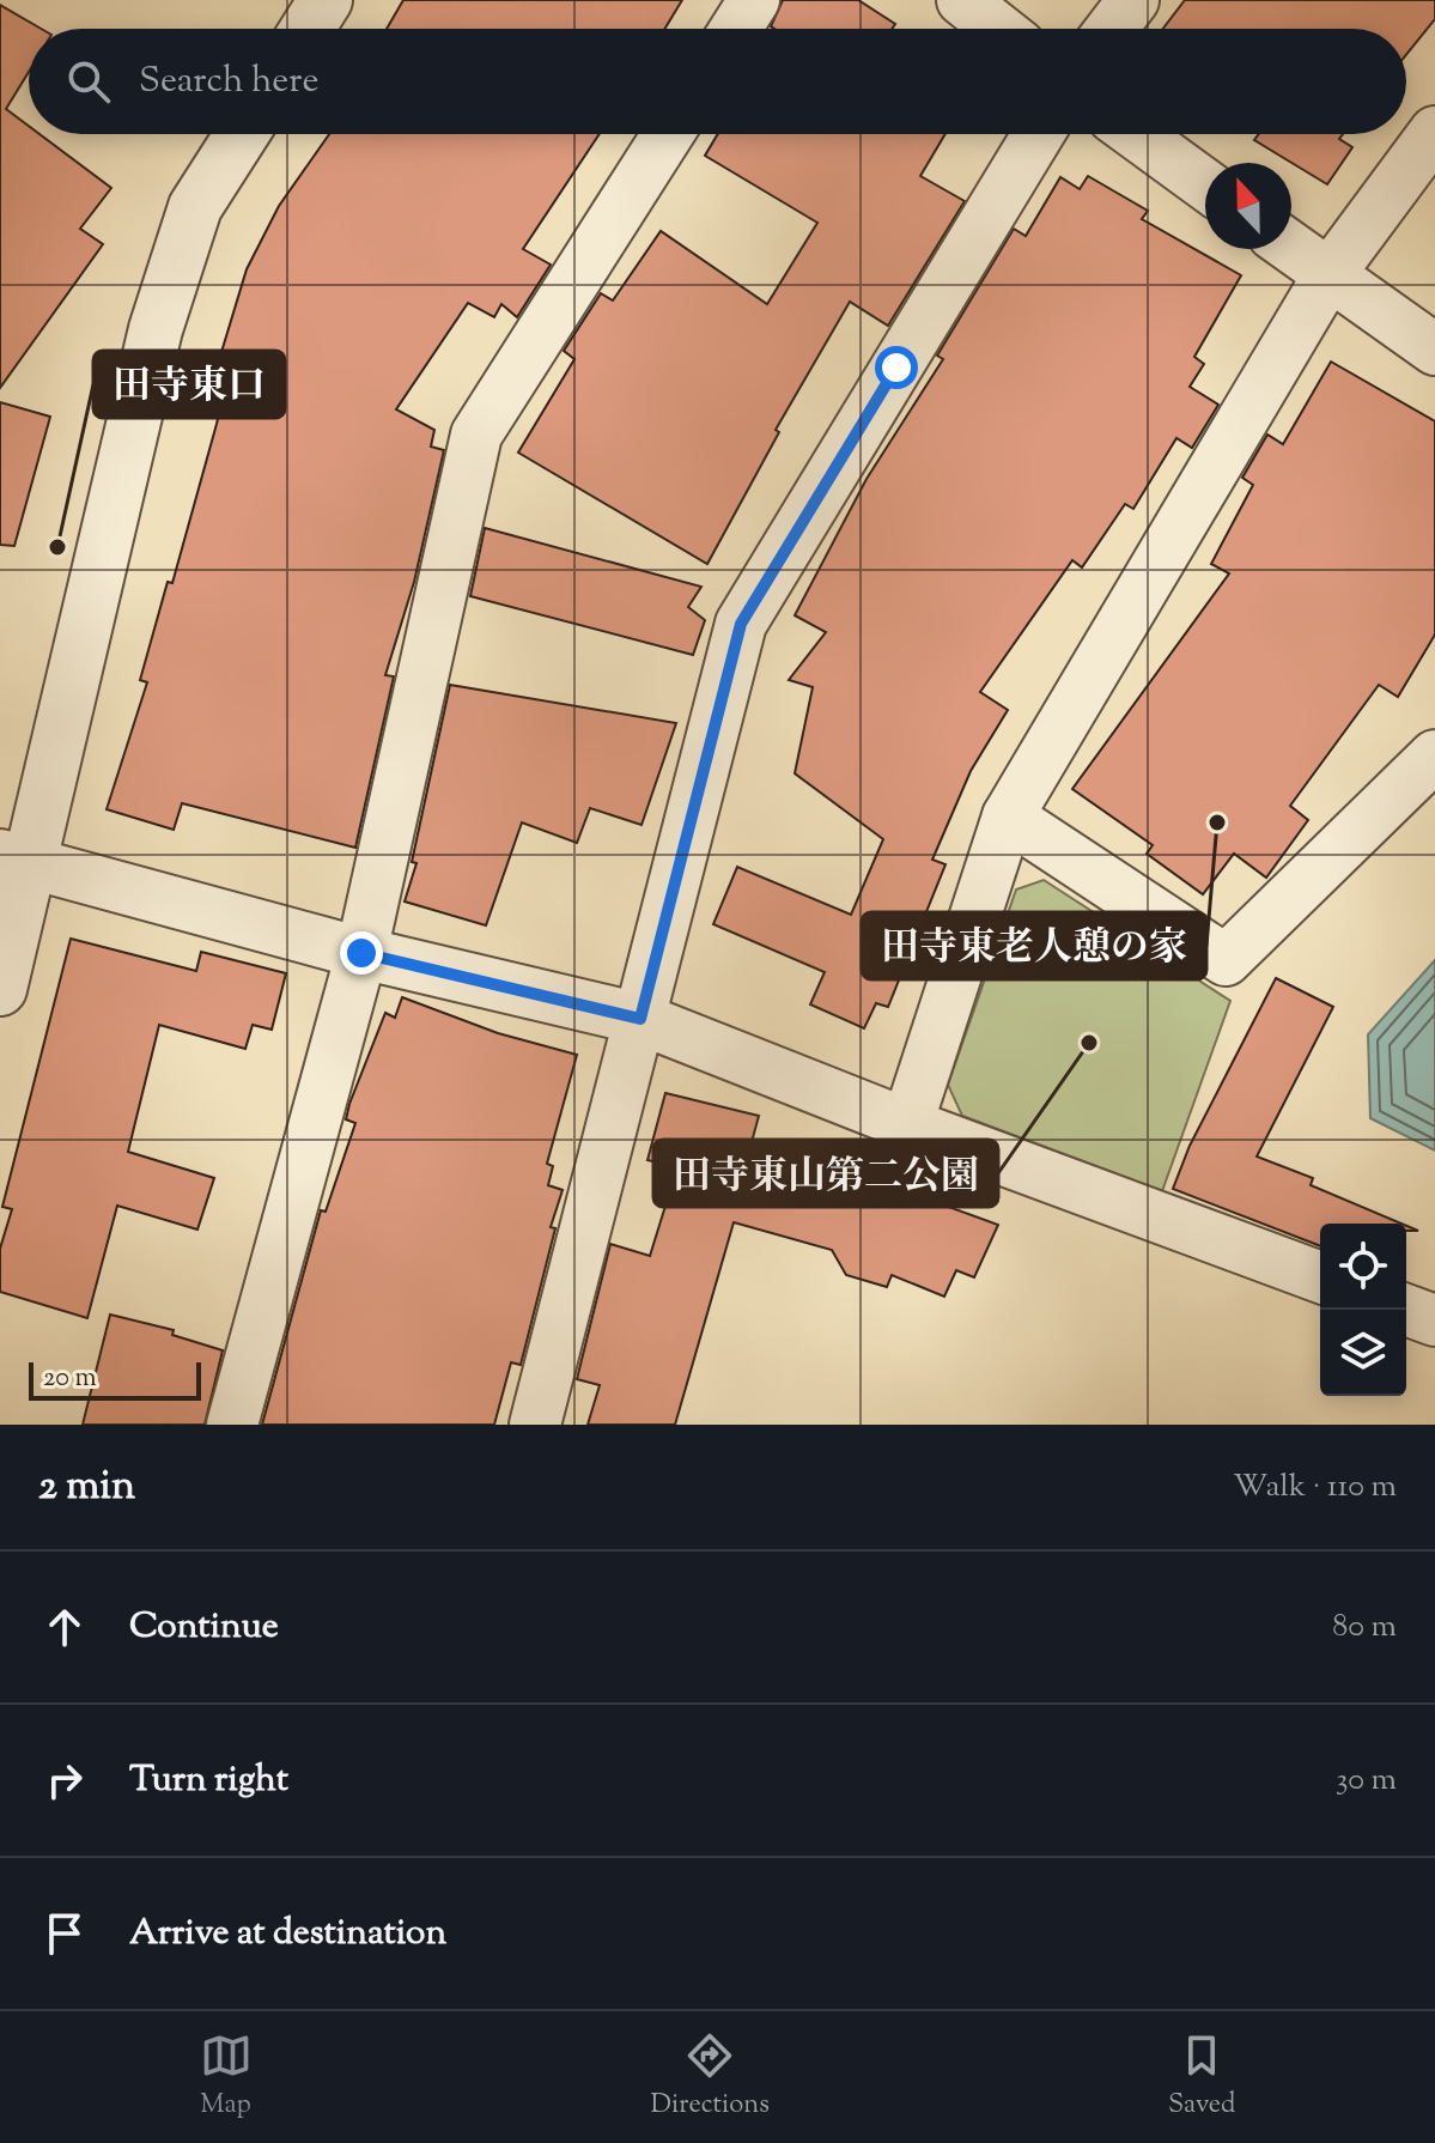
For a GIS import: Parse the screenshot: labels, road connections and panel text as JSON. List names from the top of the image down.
{
  "places": ["田寺東口", "田寺東老人憩の家", "田寺東山第二公園"],
  "scale_bar": "20 m",
  "north": "top",
  "page": {
    "search": "Search here",
    "scale": "20 m",
    "heading": ["2 min", "Walk · 110 m"],
    "list": [
      ["Continue", "80 m"],
      ["Turn right", "30 m"],
      "Arrive at destination"
    ],
    "nav": ["Map", "Directions", "Saved"]
  }
}
